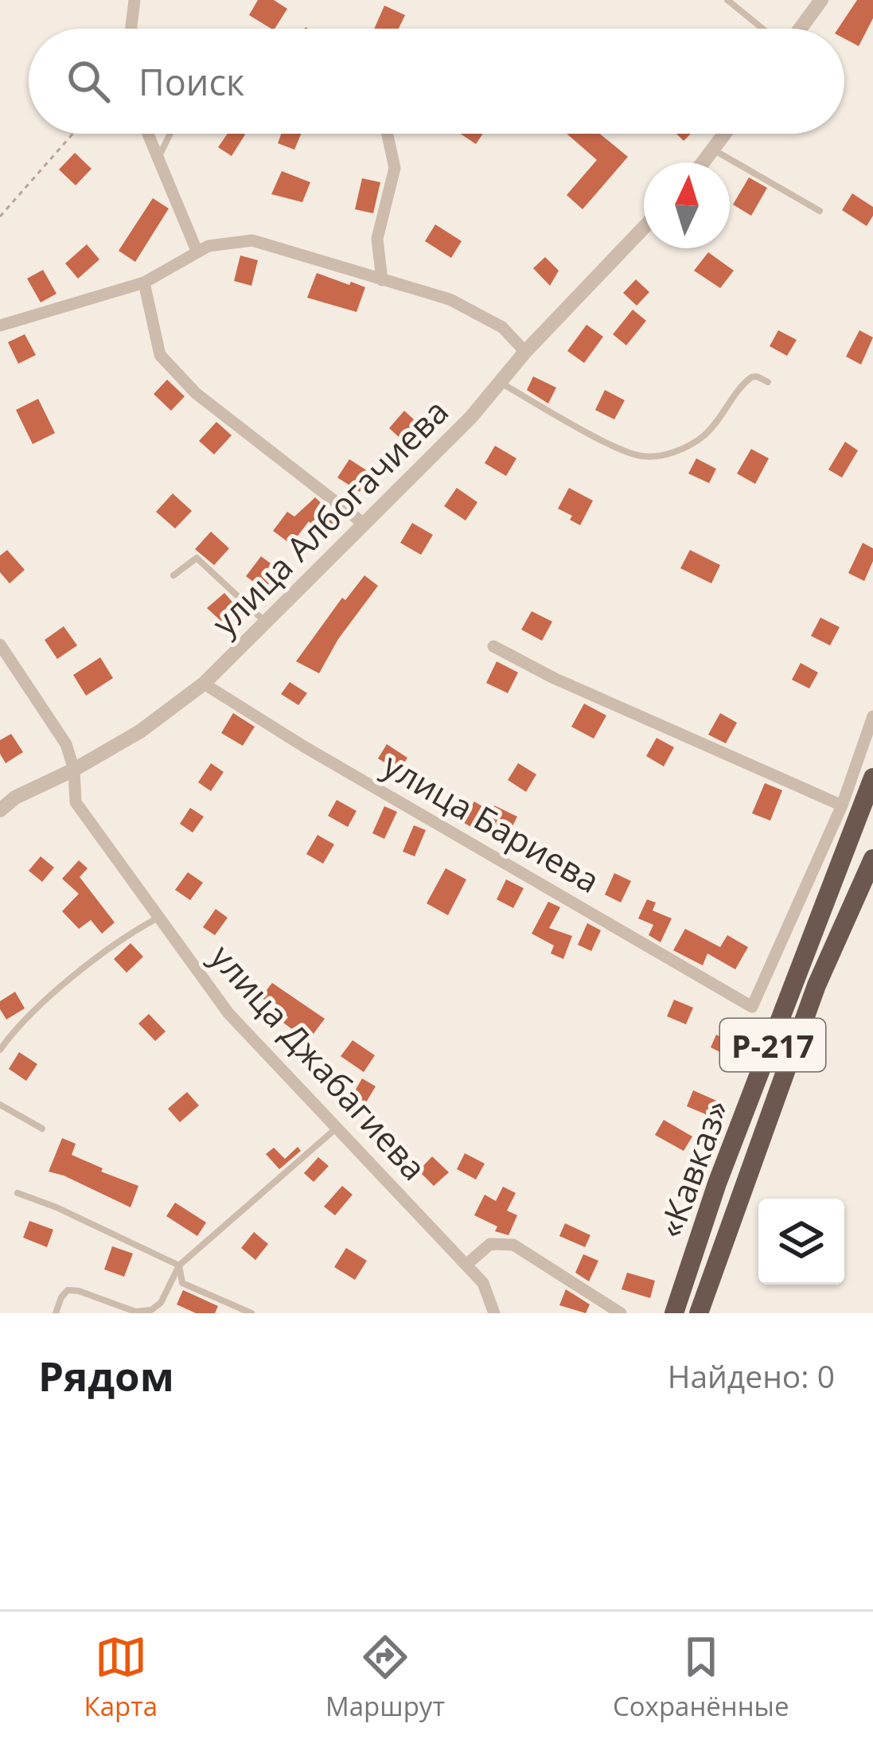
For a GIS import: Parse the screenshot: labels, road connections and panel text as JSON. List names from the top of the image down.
{
  "streets": {
    "highway": ["Р-217", "«Кавказ»"],
    "street": ["улица Албогачиева", "улица Бариева", "улица Джабагиева"]
  },
  "crossings": [
    ["улица Албогачиева", "улица Бариева"],
    ["улица Албогачиева", "улица Джабагиева"]
  ],
  "north": "top",
  "page": {
    "search": "Поиск",
    "heading": ["Рядом", "Найдено: 0"],
    "nav": ["Карта", "Маршрут", "Сохранённые"]
  }
}
